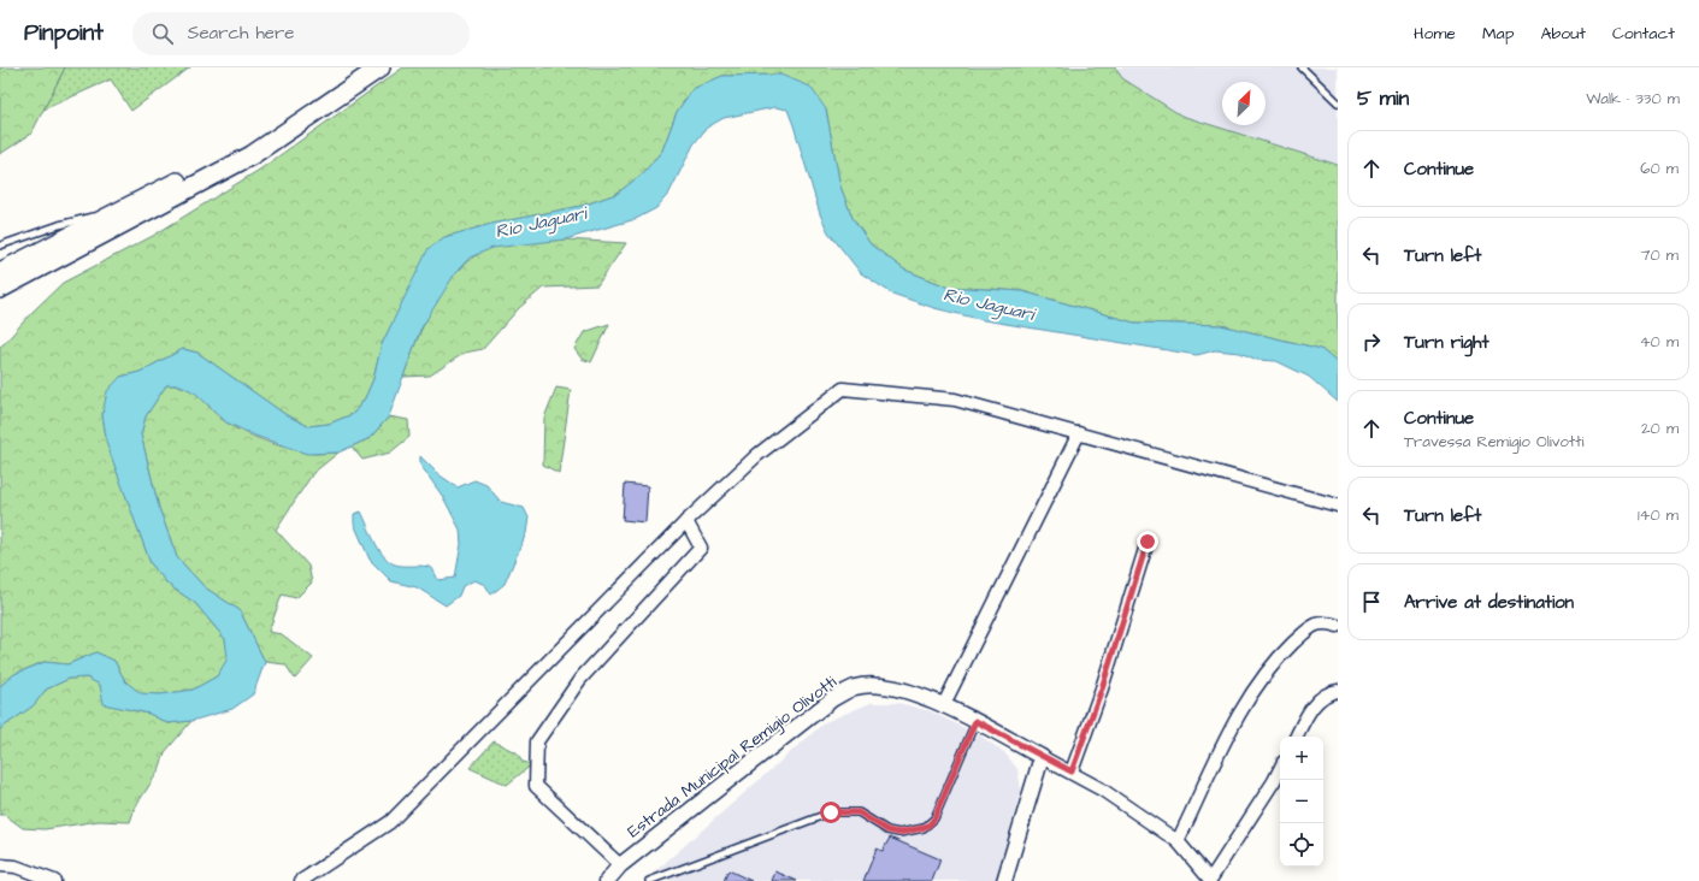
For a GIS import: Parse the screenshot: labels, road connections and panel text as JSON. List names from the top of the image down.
{
  "streets": {
    "street": ["Estrada Municipal Remigio Olivotti"]
  },
  "water": ["Rio Jaguari"],
  "north": "top right",
  "page": {
    "header": "Pinpoint",
    "search": "Search here",
    "nav": [
      "Home",
      "Map",
      "About",
      "Contact"
    ],
    "heading": ["5 min", "Walk · 330 m"],
    "list": [
      ["Continue", "60 m"],
      ["Turn left", "70 m"],
      ["Turn right", "40 m"],
      ["Continue", "Travessa Remigio Olivotti", "20 m"],
      ["Turn left", "140 m"],
      "Arrive at destination"
    ],
    "map_buttons": ["+", "−"]
  }
}
